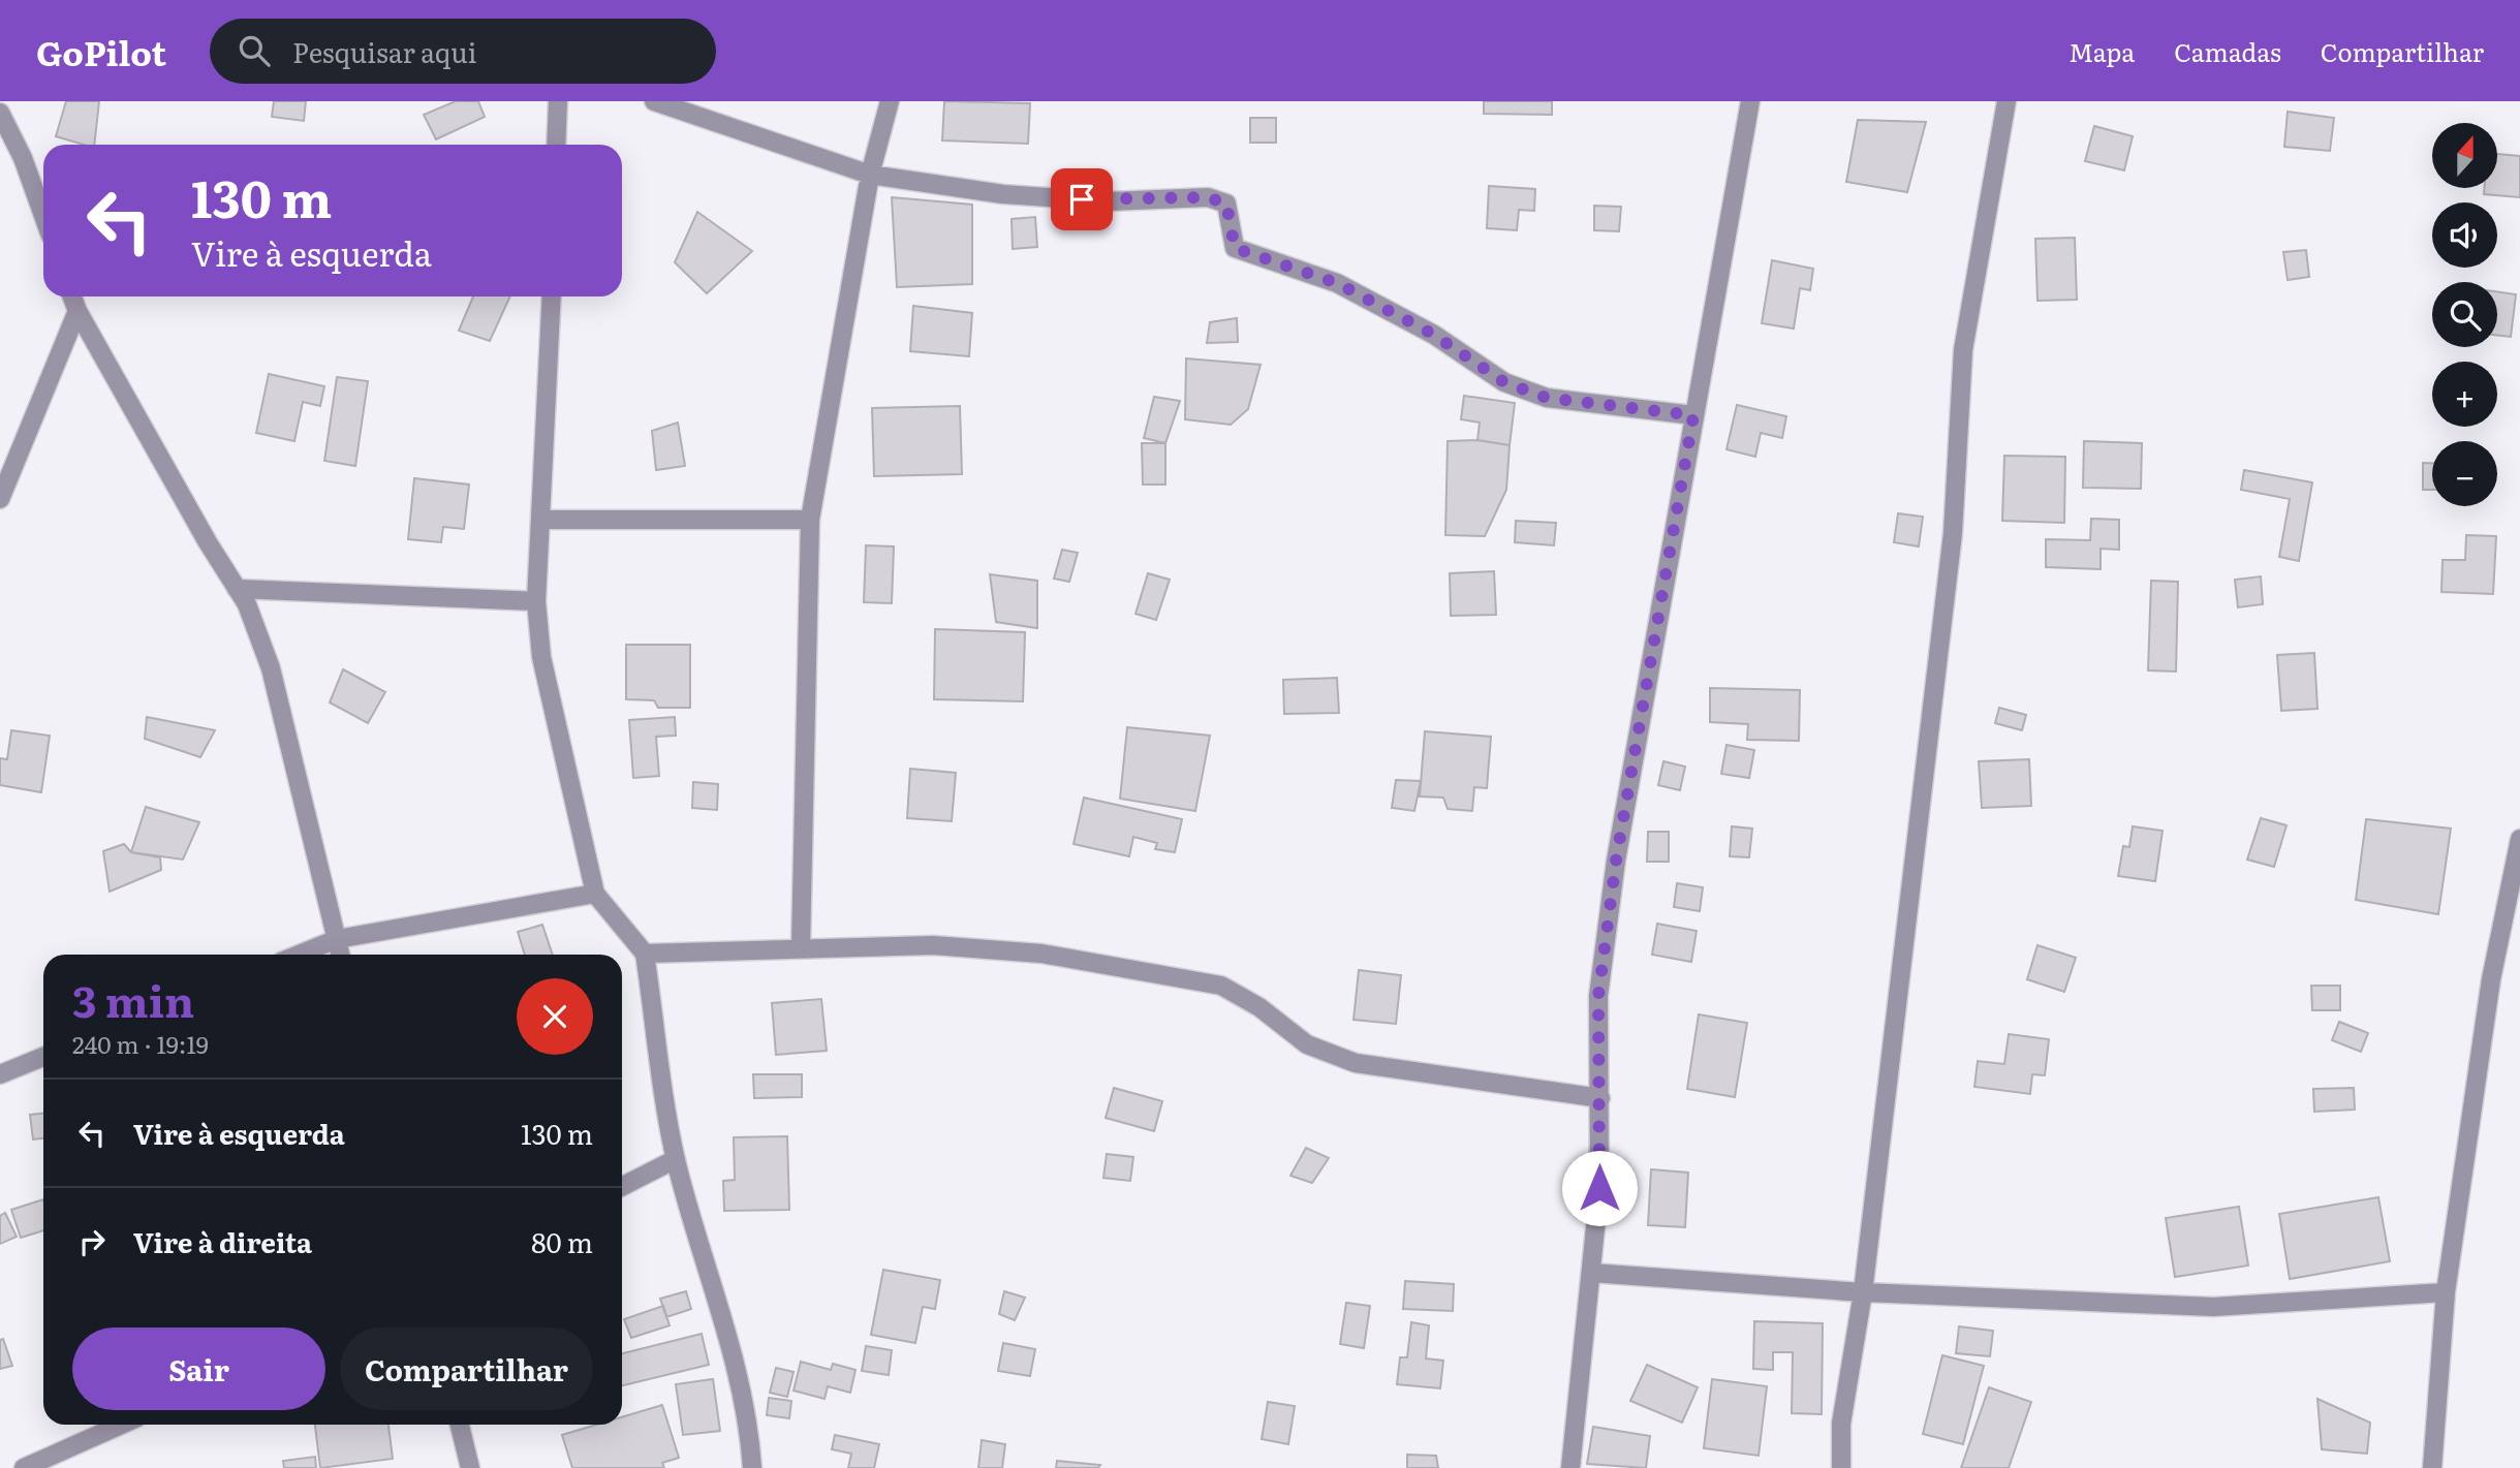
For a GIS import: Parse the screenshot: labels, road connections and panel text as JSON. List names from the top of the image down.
{
  "north": "top",
  "page": {
    "header": "GoPilot",
    "search": "Pesquisar aqui",
    "nav": ["Mapa", "Camadas", "Compartilhar"],
    "map_buttons": ["+", "−"],
    "turn": ["130 m", "Vire à esquerda"],
    "heading": ["3 min", "240 m · 19:19"],
    "list": [
      {
        "name": "Vire à esquerda",
        "value": "130 m"
      },
      {
        "name": "Vire à direita",
        "value": "80 m"
      }
    ],
    "buttons": ["Sair", "Compartilhar"]
  }
}
